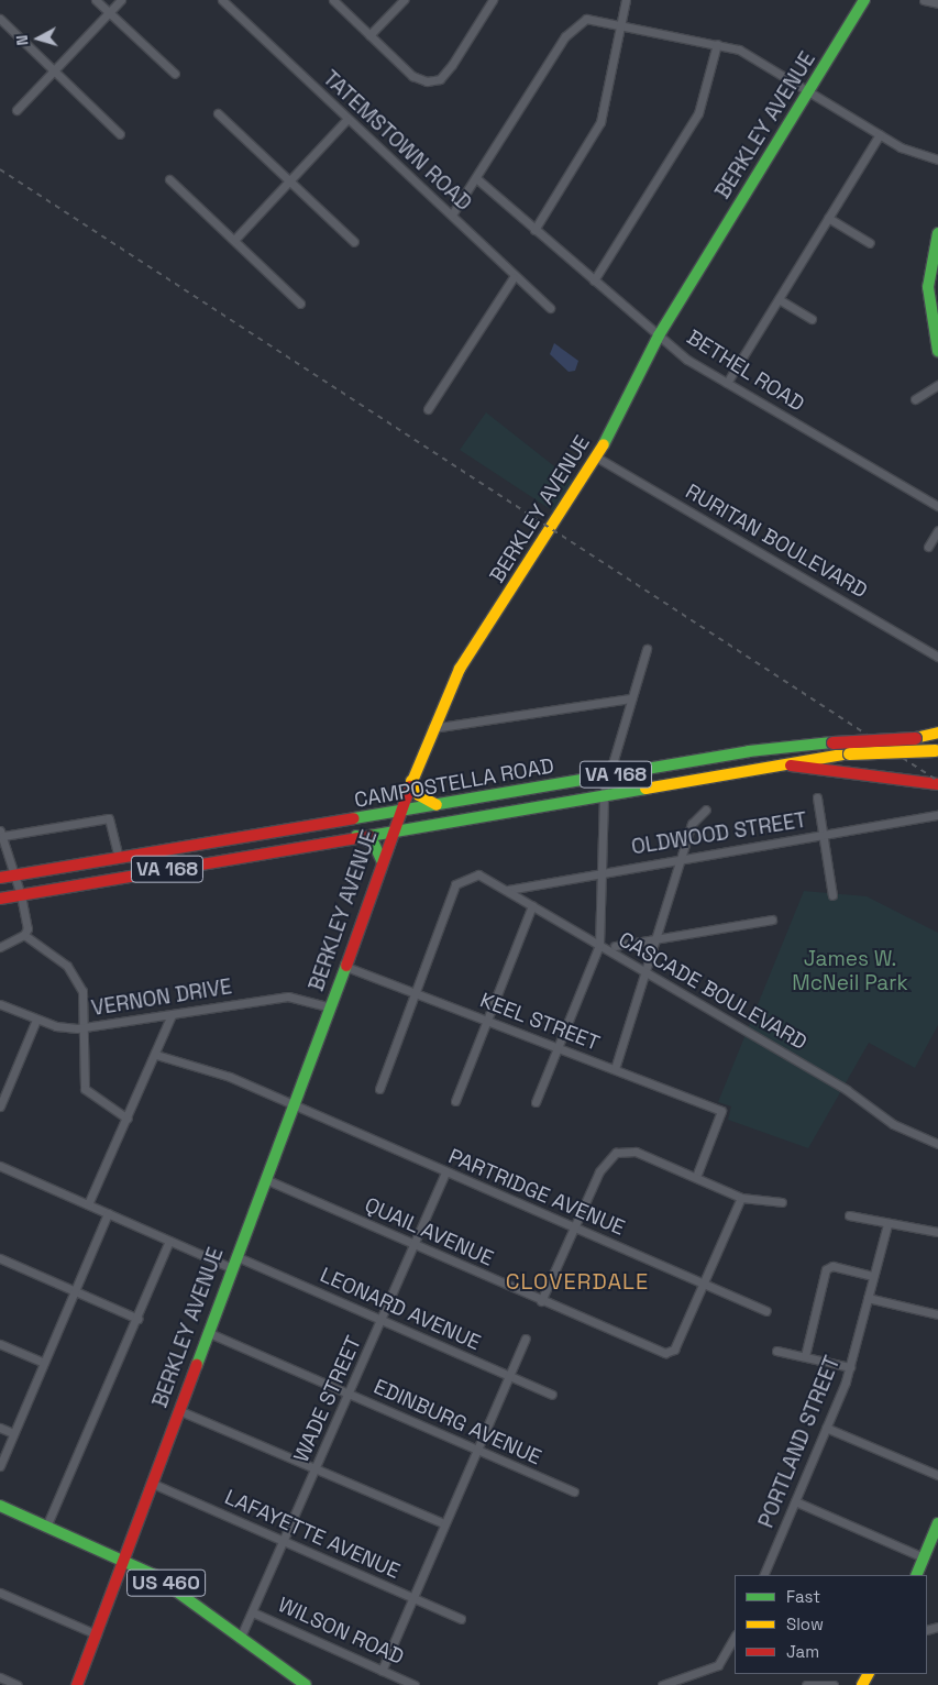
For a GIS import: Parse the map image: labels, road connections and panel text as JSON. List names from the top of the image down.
{
  "streets": {
    "main road": [
      "BERKLEY AVENUE",
      "VA 168",
      "CAMPOSTELLA ROAD",
      "US 460"
    ],
    "street": [
      "TATEMSTOWN ROAD",
      "BETHEL ROAD",
      "RURITAN BOULEVARD",
      "OLDWOOD STREET",
      "CASCADE BOULEVARD",
      "VERNON DRIVE",
      "KEEL STREET",
      "PARTRIDGE AVENUE",
      "QUAIL AVENUE",
      "LEONARD AVENUE",
      "WADE STREET",
      "EDINBURG AVENUE",
      "PORTLAND STREET",
      "LAFAYETTE AVENUE",
      "WILSON ROAD"
    ]
  },
  "crossings": [
    ["BERKLEY AVENUE", "BETHEL ROAD"],
    ["BERKLEY AVENUE", "RURITAN BOULEVARD"],
    ["BERKLEY AVENUE", "CAMPOSTELLA ROAD"],
    ["BERKLEY AVENUE", "VERNON DRIVE"],
    ["BERKLEY AVENUE", "KEEL STREET"],
    ["BERKLEY AVENUE", "PARTRIDGE AVENUE"],
    ["BERKLEY AVENUE", "QUAIL AVENUE"],
    ["BERKLEY AVENUE", "LEONARD AVENUE"],
    ["BERKLEY AVENUE", "EDINBURG AVENUE"],
    ["BERKLEY AVENUE", "LAFAYETTE AVENUE"],
    ["BERKLEY AVENUE", "US 460"],
    ["VA 168", "CAMPOSTELLA ROAD"],
    ["OLDWOOD STREET", "CASCADE BOULEVARD"],
    ["CASCADE BOULEVARD", "KEEL STREET"],
    ["PARTRIDGE AVENUE", "QUAIL AVENUE"],
    ["PARTRIDGE AVENUE", "WADE STREET"],
    ["QUAIL AVENUE", "WADE STREET"],
    ["LEONARD AVENUE", "WADE STREET"],
    ["WADE STREET", "EDINBURG AVENUE"],
    ["WADE STREET", "LAFAYETTE AVENUE"],
    ["WADE STREET", "US 460"],
    ["WADE STREET", "WILSON ROAD"]
  ],
  "districts": ["CLOVERDALE"],
  "parks": ["James W. McNeil Park"],
  "legend": ["Fast", "Slow", "Jam"],
  "north": "left"
}
